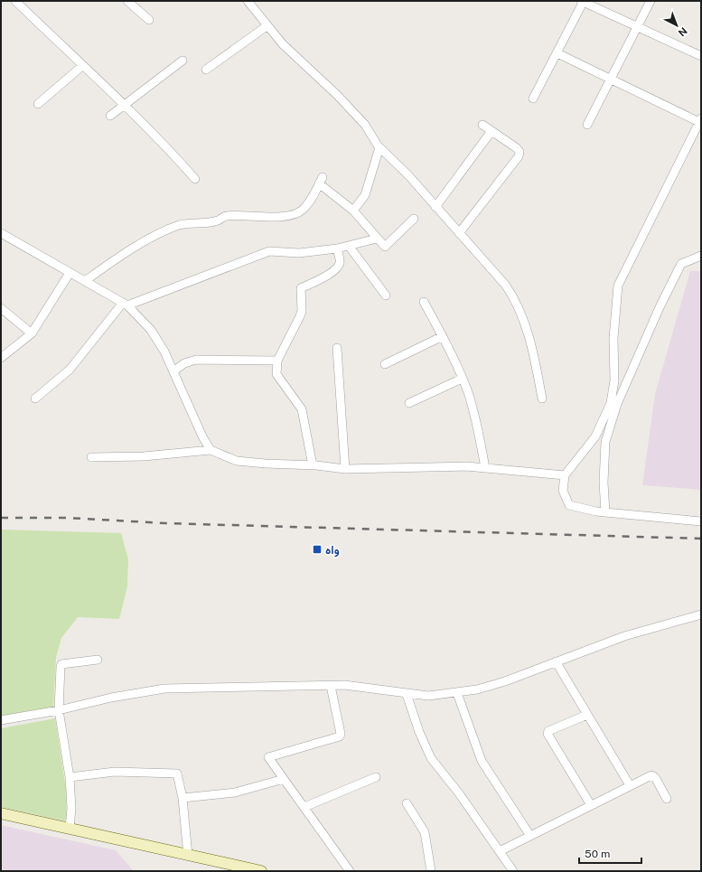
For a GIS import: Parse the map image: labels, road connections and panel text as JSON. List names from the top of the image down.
{
  "places": {
    "transit": ["واہ"]
  },
  "scale_bar": "50 m",
  "north": "bottom right"
}
